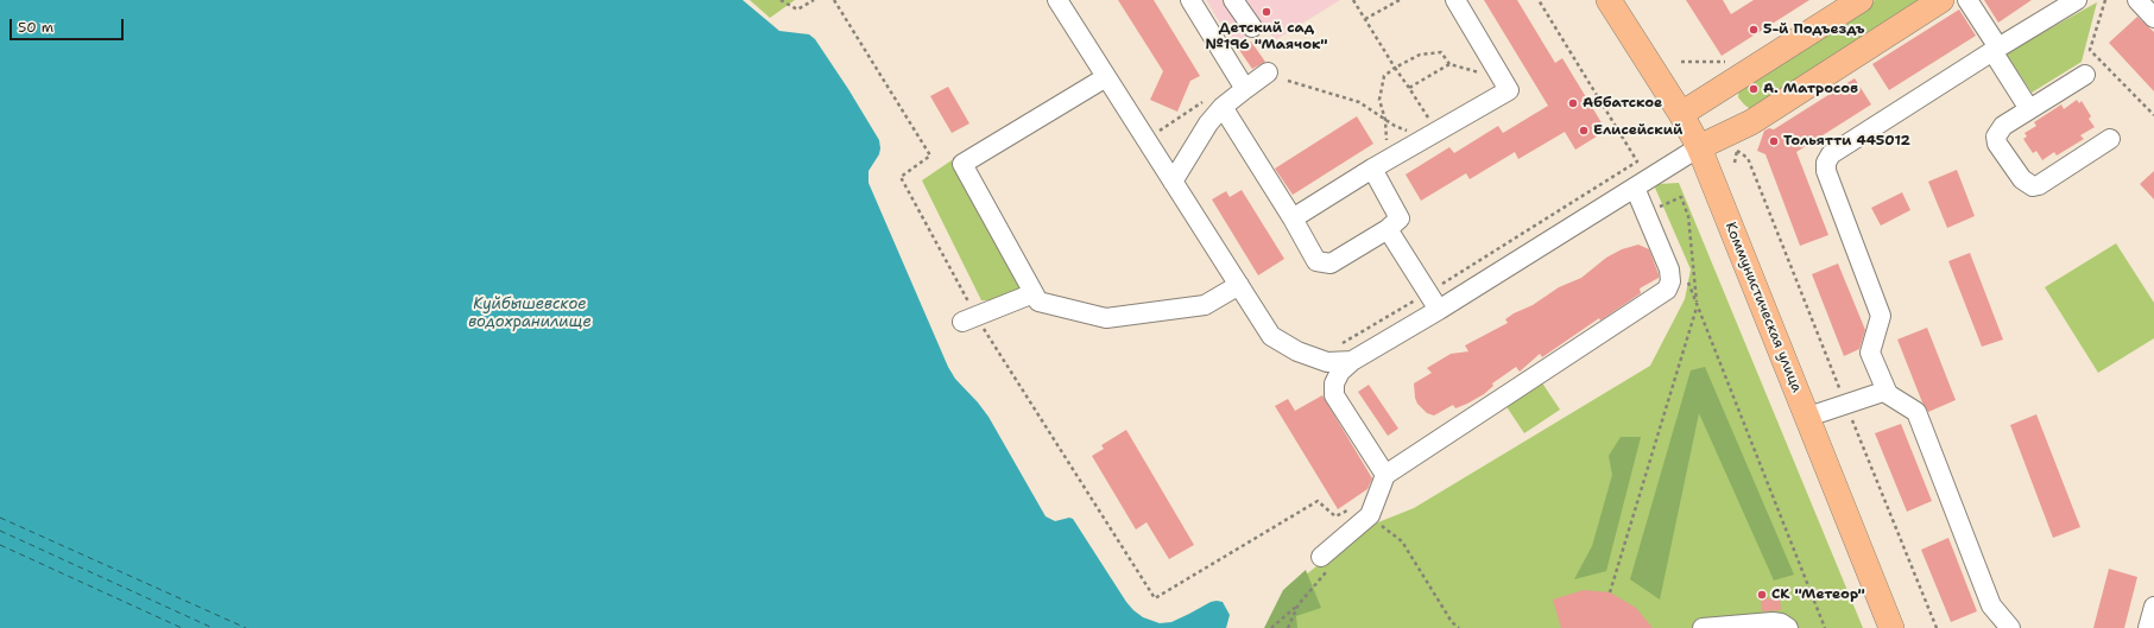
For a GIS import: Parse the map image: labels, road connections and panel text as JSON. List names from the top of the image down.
{
  "streets": {
    "main road": ["Коммунистическая улица"]
  },
  "water": ["Куйбышевское водохранилище"],
  "places": [
    "Детский сад №196 \"Маячок\"",
    "5-й Подъездъ",
    "А. Матросов",
    "Аббатское",
    "Елисейский",
    "Тольятти 445012",
    "СК \"Метеор\""
  ],
  "scale_bar": "50 m"
}
